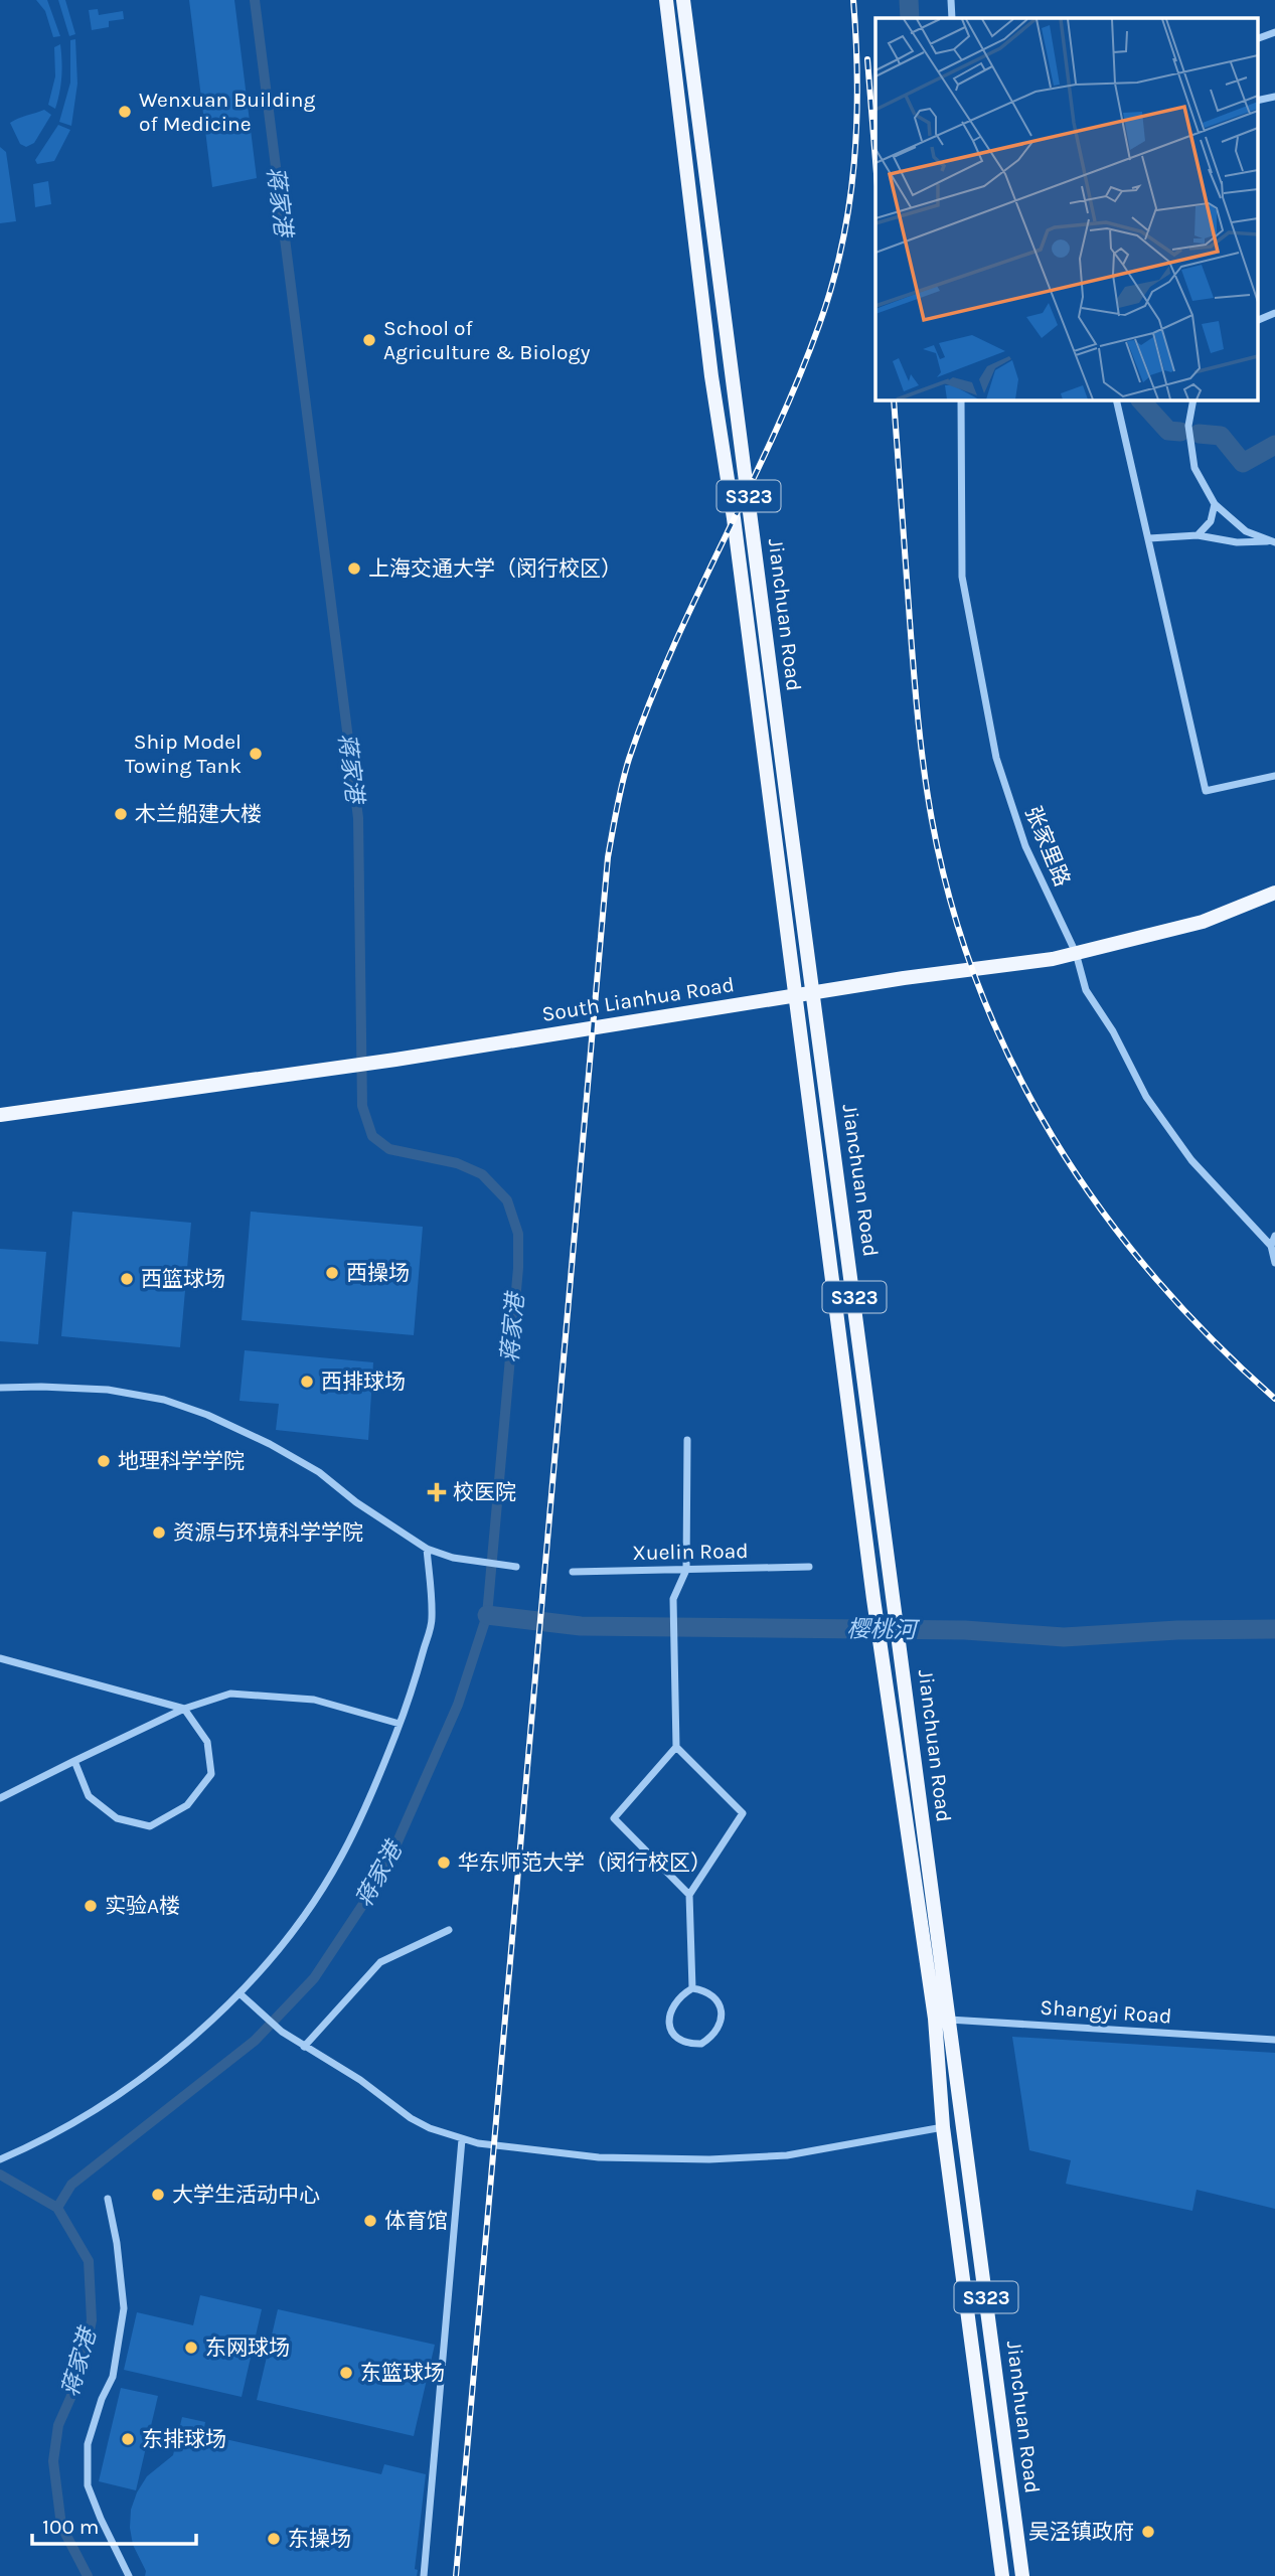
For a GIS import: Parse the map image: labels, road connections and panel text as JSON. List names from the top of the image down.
{
  "streets": {
    "main road": ["S323", "Jianchuan Road", "South Lianhua Road"],
    "street": ["张家里路", "Xuelin Road", "Shangyi Road"]
  },
  "crossings": [
    ["Jianchuan Road", "South Lianhua Road"],
    ["Jianchuan Road", "Shangyi Road"],
    ["张家里路", "South Lianhua Road"]
  ],
  "water": ["蒋家港", "樱桃河"],
  "places": {
    "other": [
      "Wenxuan Building of Medicine",
      "School of Agriculture & Biology",
      "上海交通大学（闵行校区）",
      "Ship Model Towing Tank",
      "木兰船建大楼",
      "西操场",
      "西篮球场",
      "西排球场",
      "地理科学学院",
      "资源与环境科学学院",
      "华东师范大学（闵行校区）",
      "实验A楼",
      "大学生活动中心",
      "体育馆",
      "东网球场",
      "东篮球场",
      "东排球场",
      "吴泾镇政府",
      "东操场"
    ],
    "health": ["校医院"]
  },
  "scale_bar": "100 m"
}
